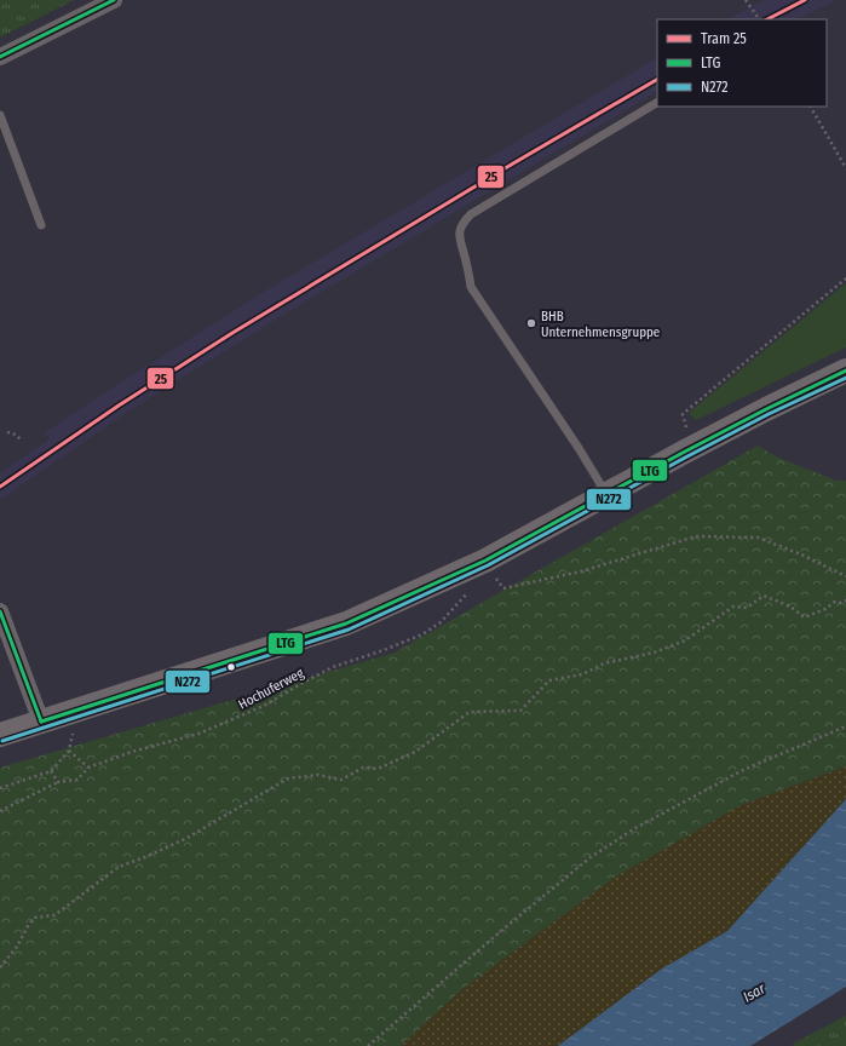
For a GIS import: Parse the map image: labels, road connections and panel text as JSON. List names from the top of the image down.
{
  "streets": {
    "path": ["Hochuferweg"]
  },
  "water": ["Isar"],
  "places": ["BHB Unternehmensgruppe"],
  "lines": ["tram line 25", "transit line LTG", "transit line N272"],
  "legend": ["Tram 25", "LTG", "N272"]
}
